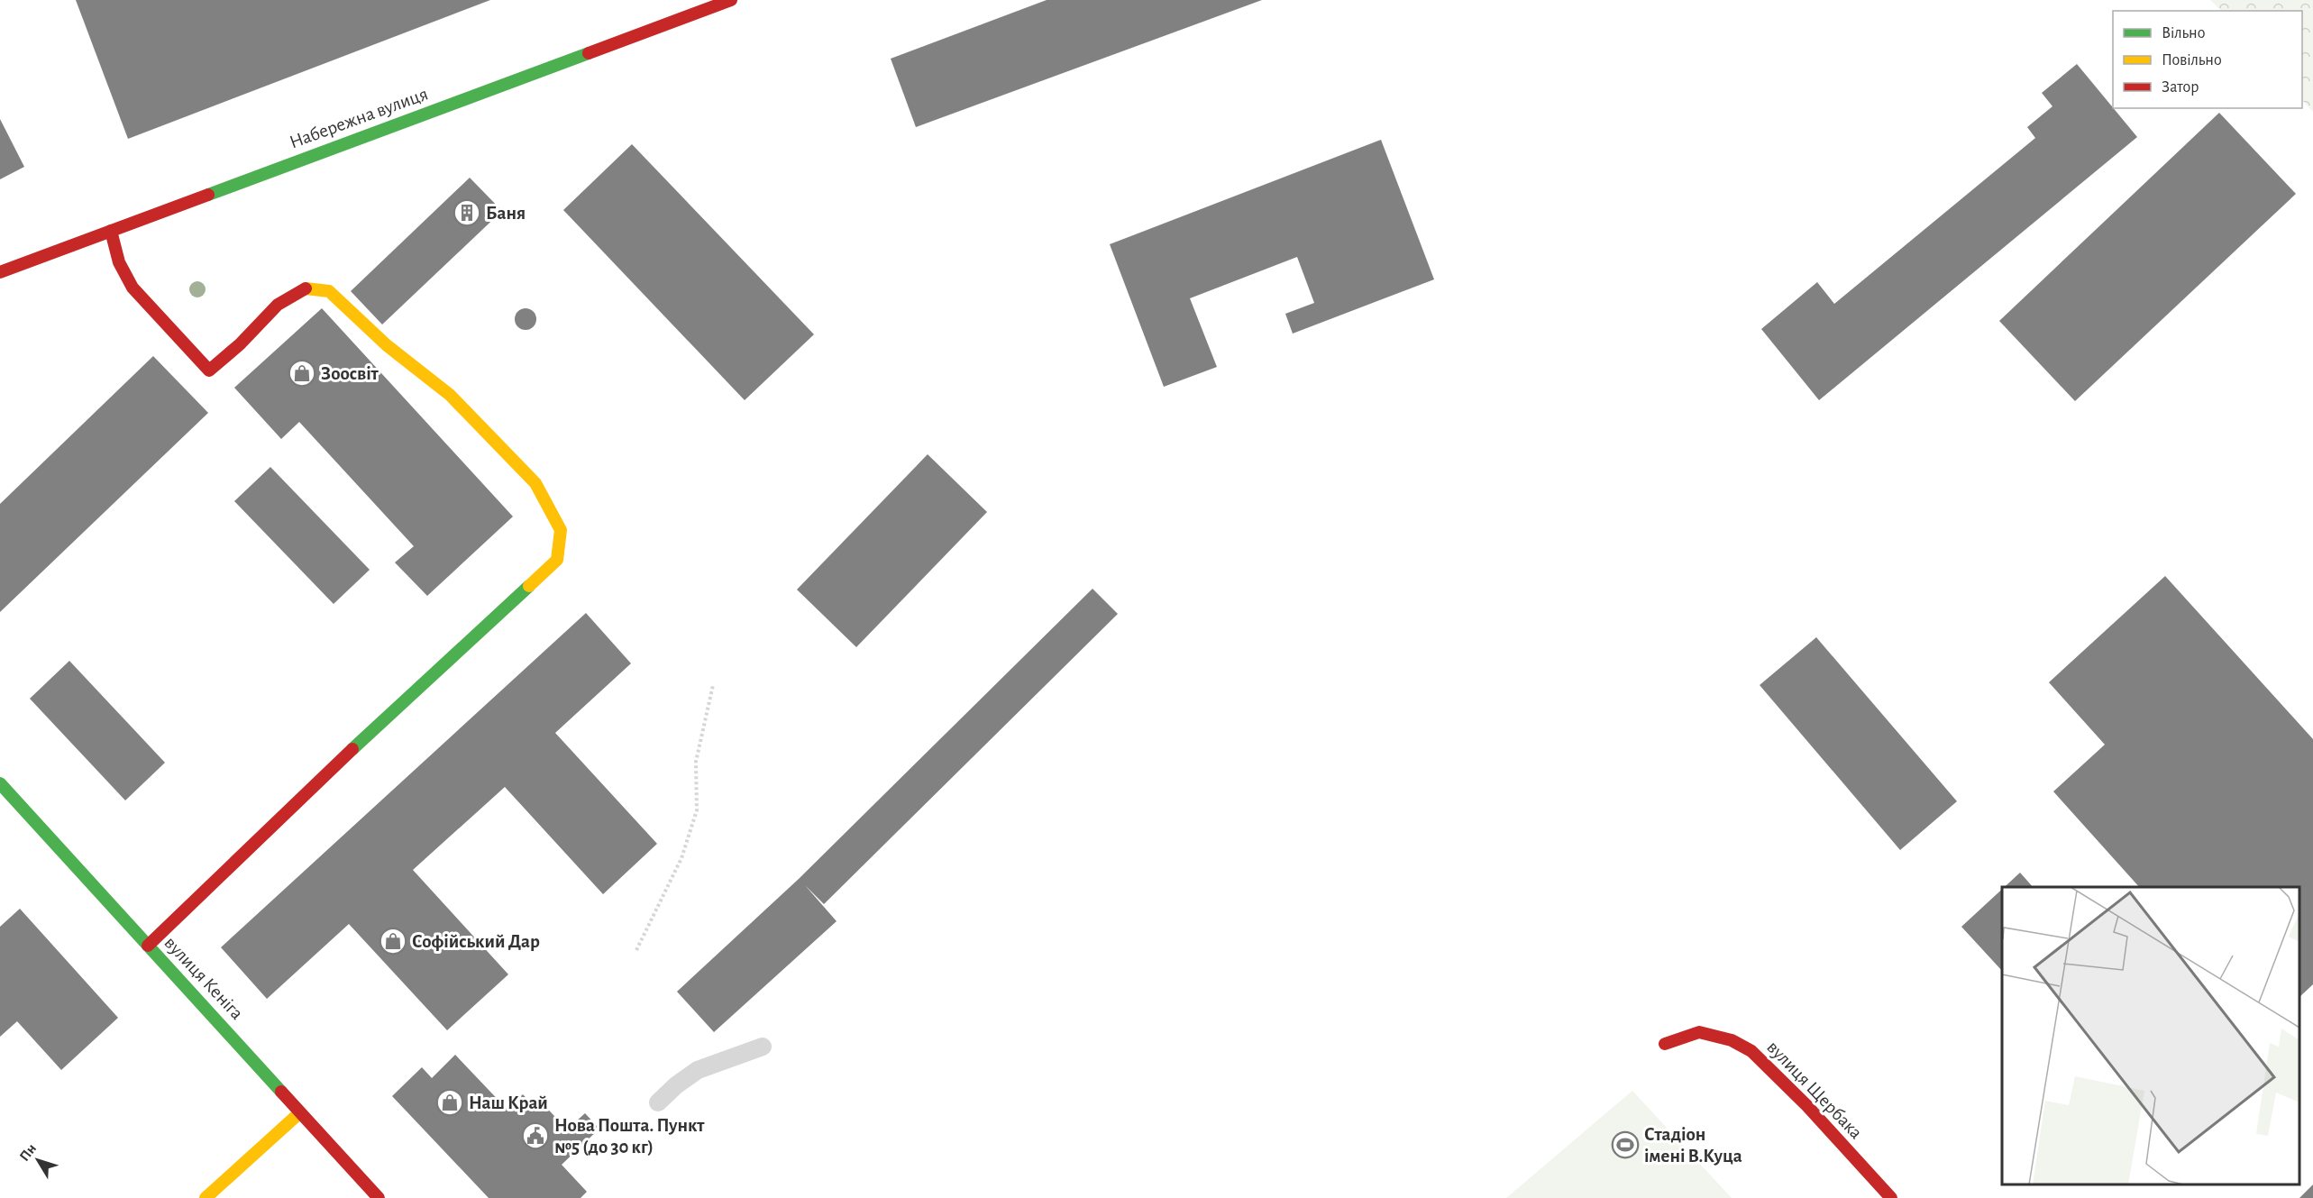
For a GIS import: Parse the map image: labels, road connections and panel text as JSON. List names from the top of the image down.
{
  "streets": {
    "street": ["Набережна вулиця", "вулиця Кеніга", "вулиця Щербака"]
  },
  "places": {
    "building": ["Баня"],
    "shop": ["Зоосвіт", "Софійський Дар", "Наш Край"],
    "public building": ["Нова Пошта. Пункт №5 (до 30 кг)"],
    "sports": ["Стадіон імені В.Куца"]
  },
  "legend": ["Вільно", "Повільно", "Затор"],
  "north": "top left"
}
